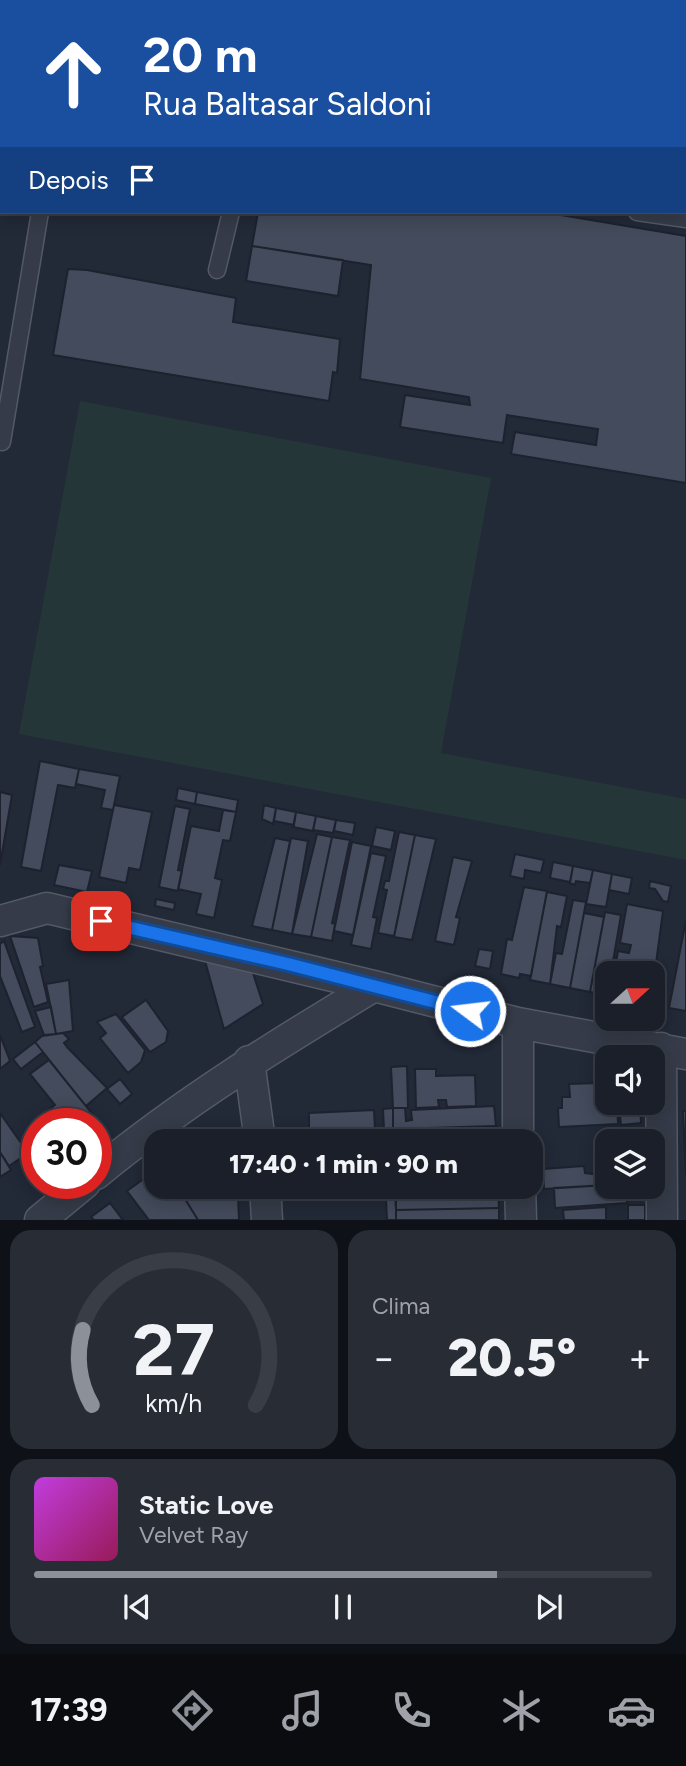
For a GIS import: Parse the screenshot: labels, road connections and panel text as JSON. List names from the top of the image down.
{
  "north": "right",
  "page": {
    "turn": ["20 m", "Rua Baltasar Saldoni"],
    "then": "Depois",
    "limit": "30",
    "trip": "17:40 · 1 min · 90 m",
    "tile": "Clima",
    "heat": ["−", "20.5°", "+"],
    "song": ["Static Love", "Velvet Ray"],
    "tabs": "17:39",
    "gauge": ["27", "km/h"]
  }
}
